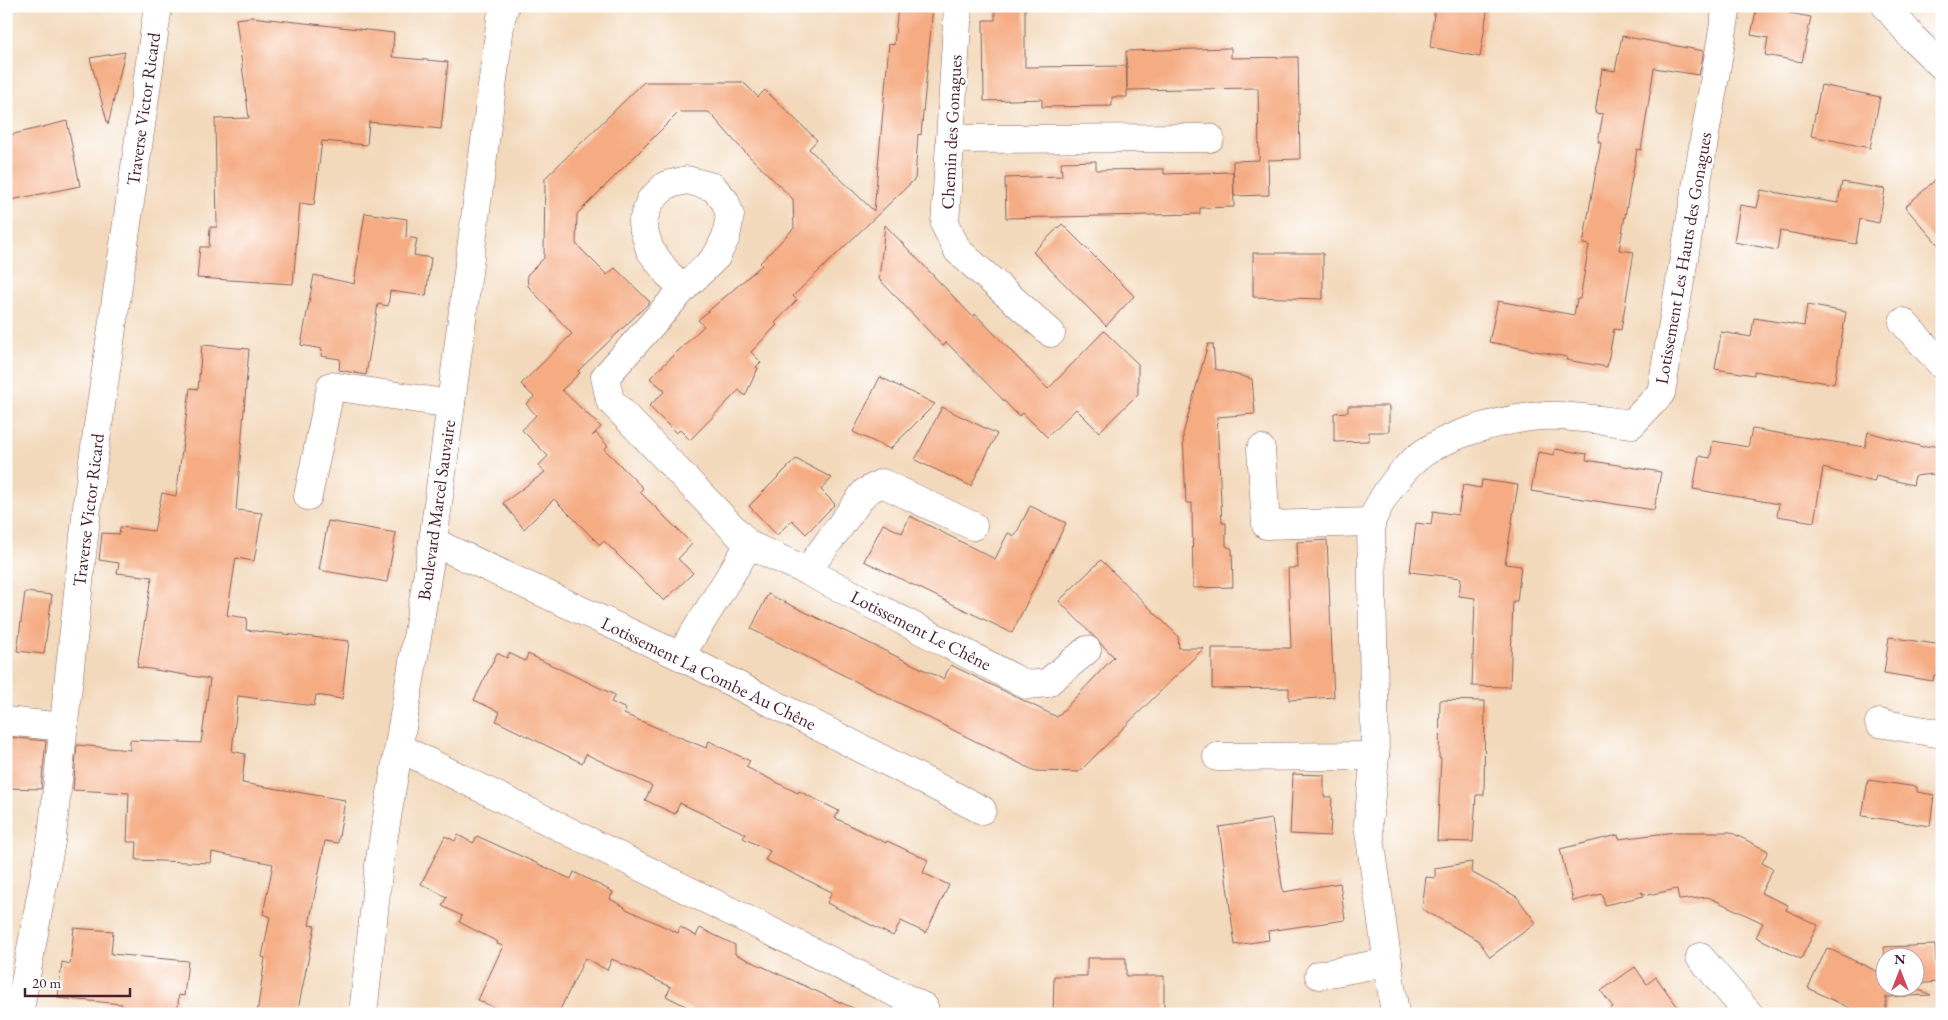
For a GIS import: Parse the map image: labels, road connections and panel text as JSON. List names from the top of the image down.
{
  "streets": {
    "street": [
      "Traverse Victor Ricard",
      "Chemin des Gonagues",
      "Lotissement Les Hauts des Gonagues",
      "Boulevard Marcel Sauvaire",
      "Lotissement Le Chêne",
      "Lotissement La Combe Au Chêne"
    ]
  },
  "crossings": [
    ["Boulevard Marcel Sauvaire", "Lotissement La Combe Au Chêne"]
  ],
  "scale_bar": "20 m",
  "north": "top"
}
